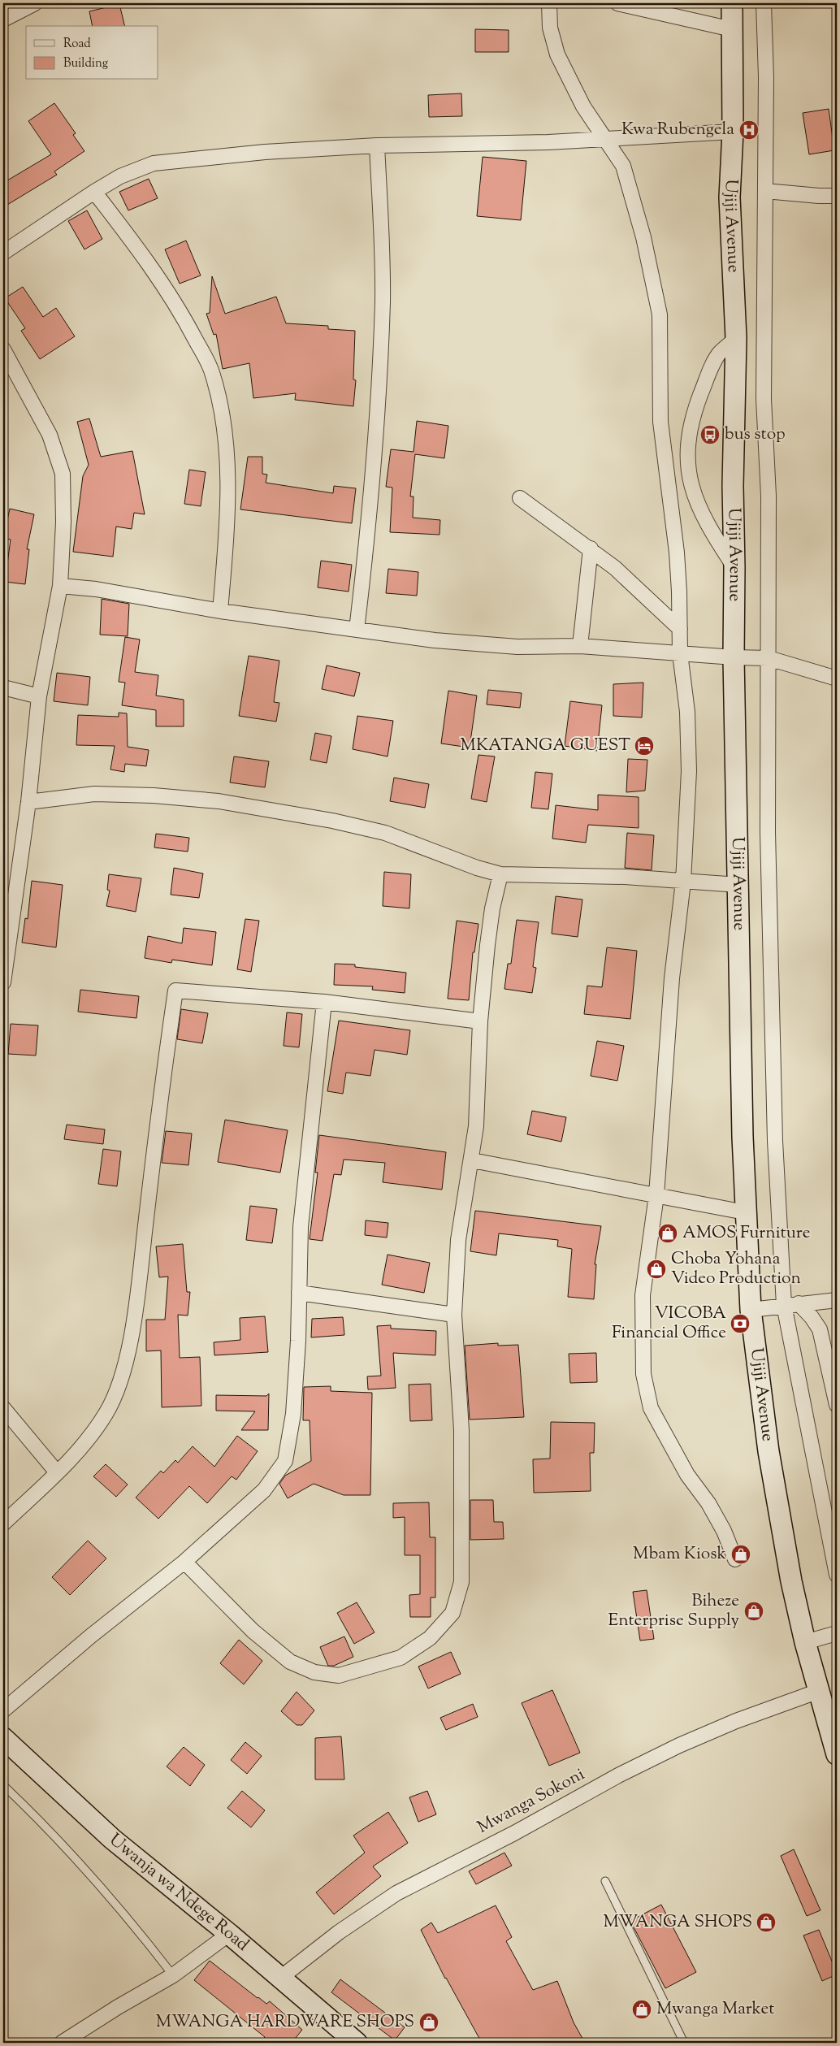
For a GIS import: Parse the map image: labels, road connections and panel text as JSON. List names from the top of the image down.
{
  "streets": {
    "street": ["Ujiji Avenue", "Mwanga Sokoni", "Uwanja wa Ndege Road"]
  },
  "crossings": [
    ["Ujiji Avenue", "Mwanga Sokoni"],
    ["Mwanga Sokoni", "Uwanja wa Ndege Road"]
  ],
  "places": {
    "hospital": ["Kwa Rubengela"],
    "bus stop": ["bus stop"],
    "hotel": ["MKATANGA GUEST"],
    "shop": [
      "AMOS Furniture",
      "Choba Yohana Video Production",
      "Mbam Kiosk",
      "Biheze Enterprise Supply",
      "MWANGA SHOPS",
      "Mwanga Market",
      "MWANGA HARDWARE SHOPS"
    ],
    "bank": ["VICOBA Financial Office"]
  },
  "legend": ["Road", "Building"]
}
